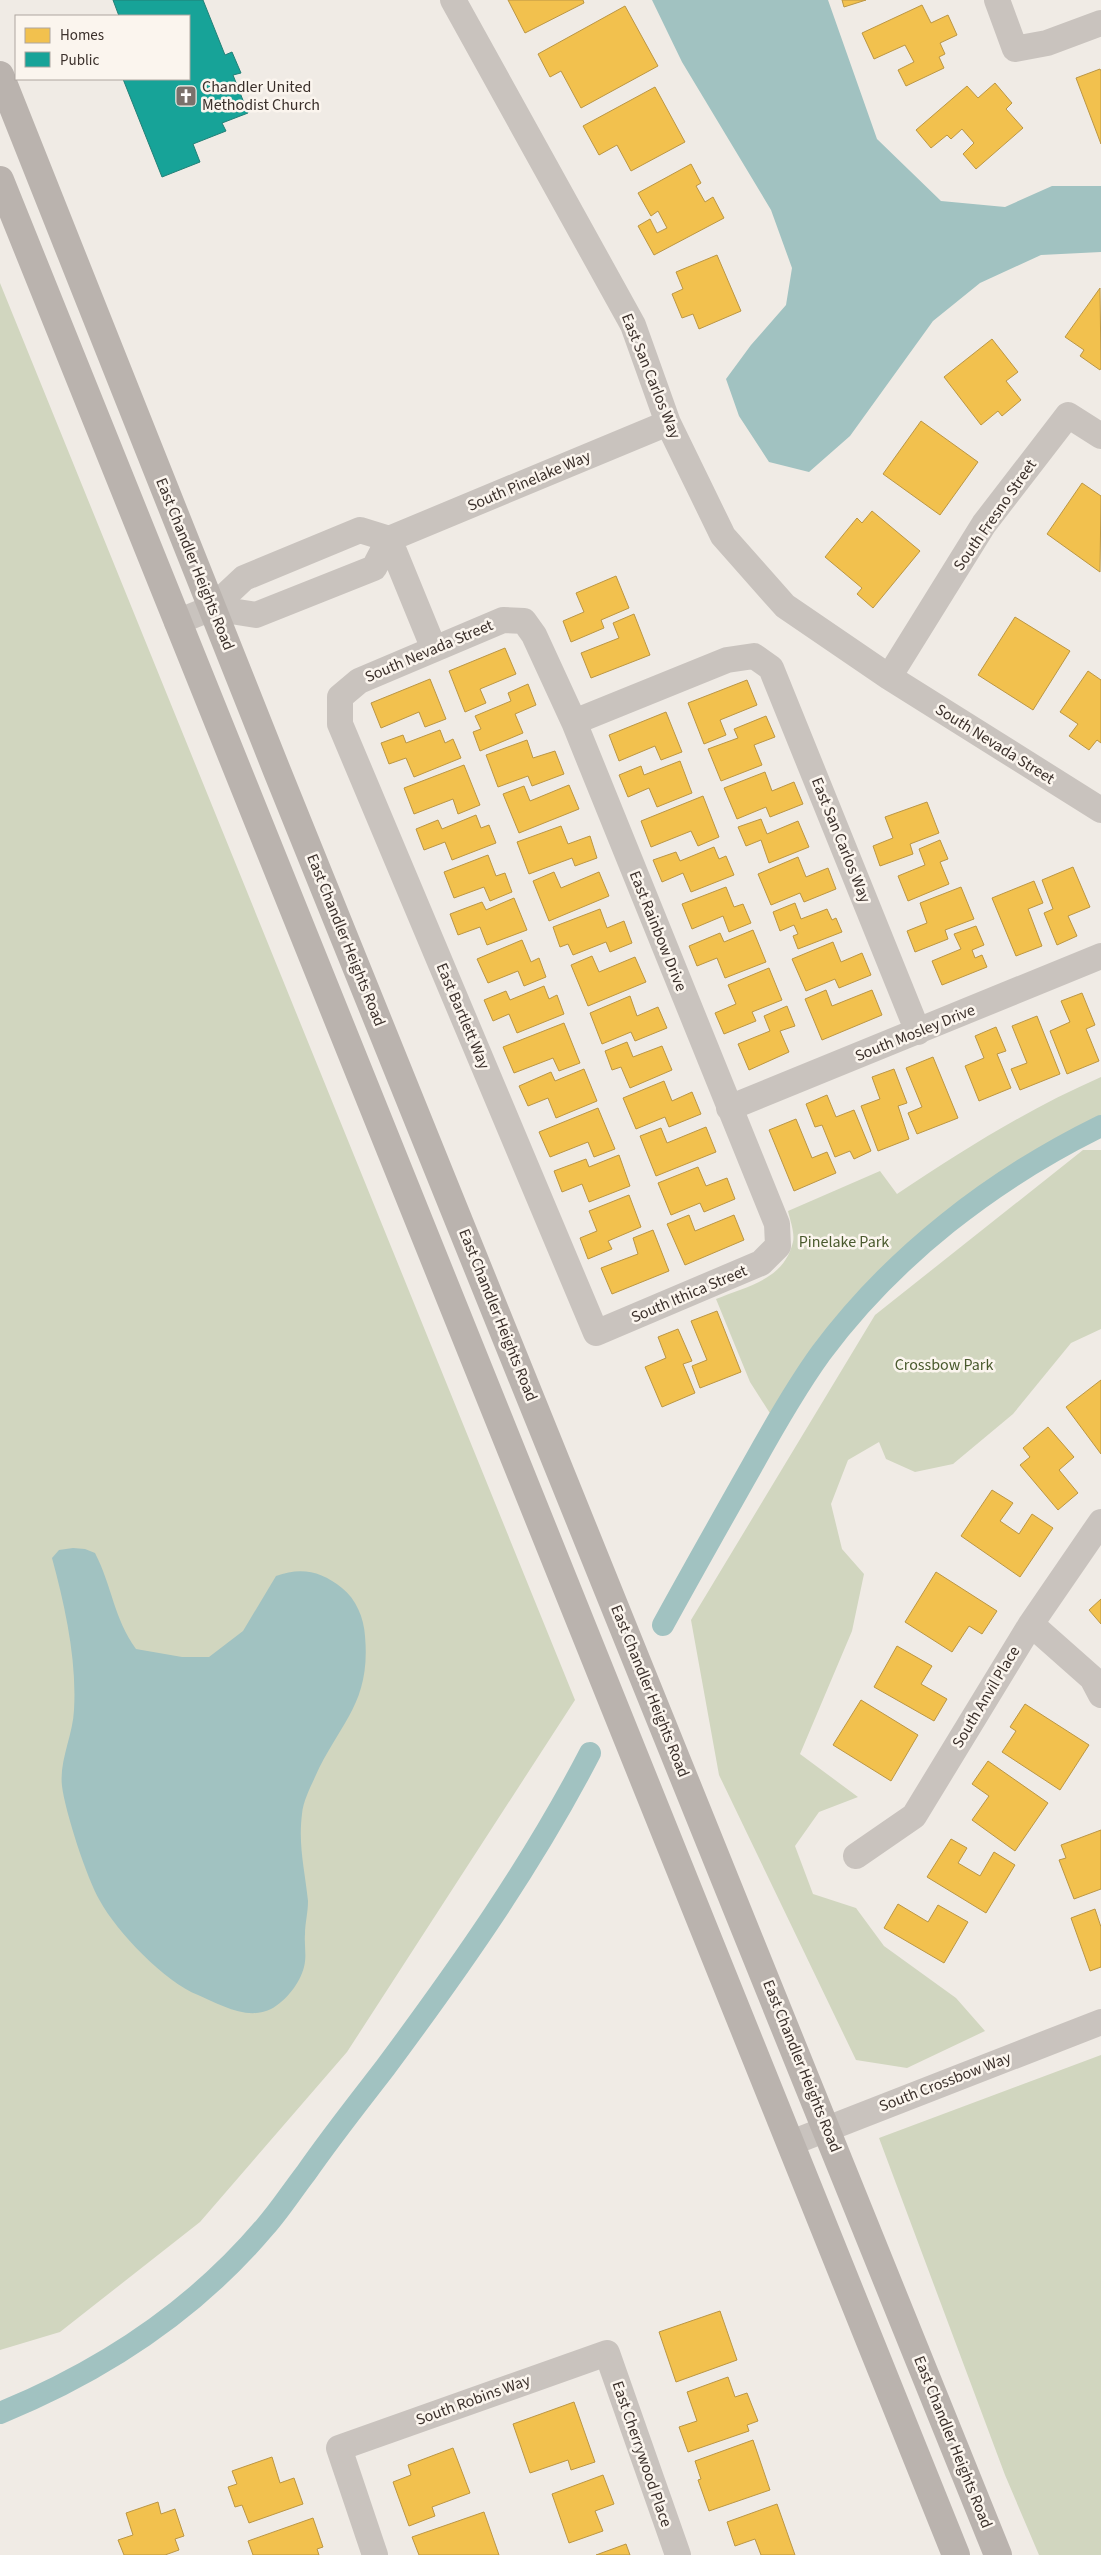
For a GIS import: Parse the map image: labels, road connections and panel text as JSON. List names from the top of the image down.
{
  "streets": {
    "main road": ["East Chandler Heights Road"],
    "street": [
      "East San Carlos Way",
      "South Pinelake Way",
      "South Fresno Street",
      "South Nevada Street",
      "East Rainbow Drive",
      "East Bartlett Way",
      "South Mosley Drive",
      "South Ithica Street",
      "South Anvil Place",
      "South Crossbow Way",
      "South Robins Way",
      "East Cherrywood Place"
    ]
  },
  "crossings": [
    ["East San Carlos Way", "South Pinelake Way"],
    ["East San Carlos Way", "South Fresno Street"],
    ["East San Carlos Way", "South Nevada Street"],
    ["East San Carlos Way", "East Rainbow Drive"],
    ["East San Carlos Way", "South Mosley Drive"],
    ["South Fresno Street", "South Nevada Street"],
    ["East Chandler Heights Road", "South Crossbow Way"],
    ["South Nevada Street", "East Rainbow Drive"],
    ["South Nevada Street", "East Bartlett Way"],
    ["East Rainbow Drive", "South Mosley Drive"],
    ["East Rainbow Drive", "South Ithica Street"],
    ["East Bartlett Way", "South Ithica Street"],
    ["South Robins Way", "East Cherrywood Place"]
  ],
  "parks": ["Pinelake Park", "Crossbow Park"],
  "places": {
    "church": ["Chandler United Methodist Church"]
  },
  "legend": ["Homes", "Public"]
}
